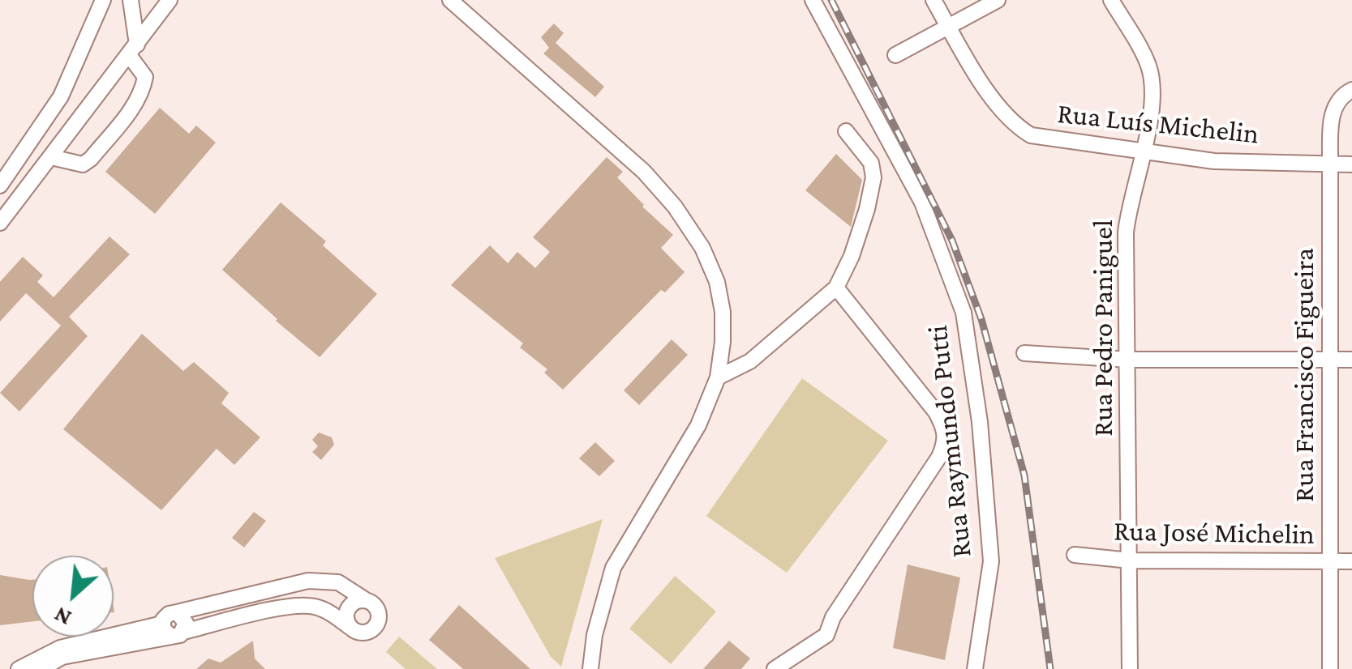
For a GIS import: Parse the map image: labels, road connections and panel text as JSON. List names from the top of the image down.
{
  "streets": {
    "street": [
      "Rua Luís Michelin",
      "Rua Pedro Paniguel",
      "Rua Francisco Figueira",
      "Rua Raymundo Putti",
      "Rua José Michelin"
    ]
  },
  "crossings": [
    ["Rua Luís Michelin", "Rua Pedro Paniguel"],
    ["Rua Luís Michelin", "Rua Francisco Figueira"],
    ["Rua Pedro Paniguel", "Rua José Michelin"],
    ["Rua Francisco Figueira", "Rua José Michelin"]
  ],
  "north": "bottom left"
}
